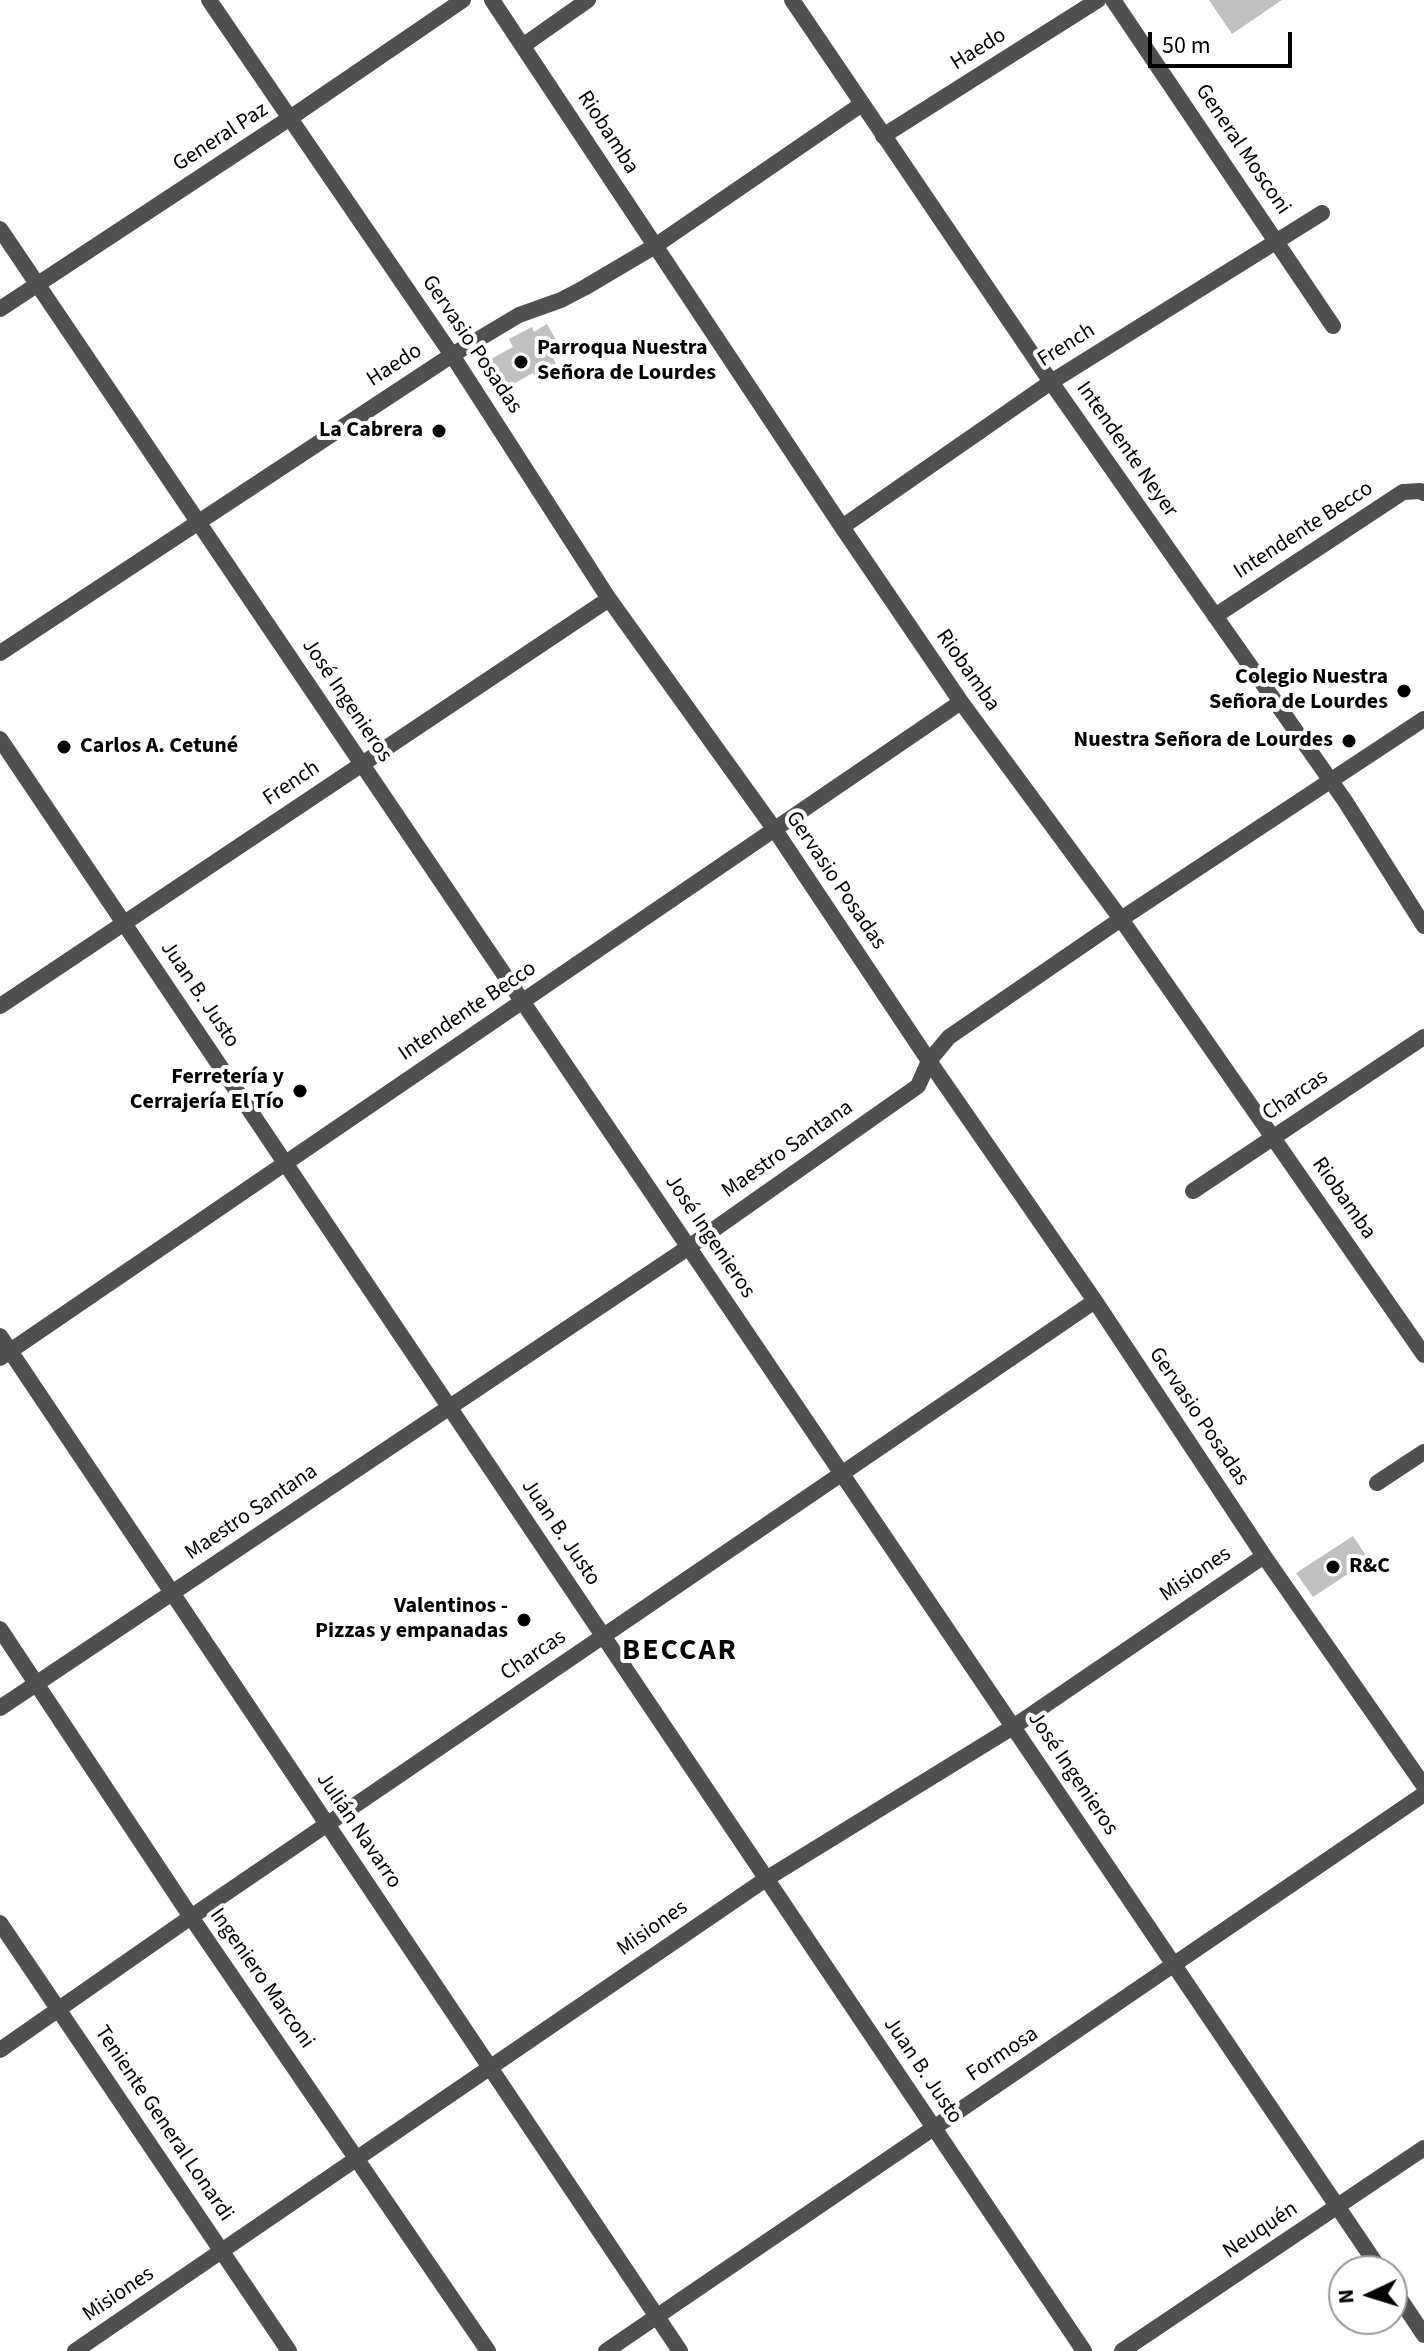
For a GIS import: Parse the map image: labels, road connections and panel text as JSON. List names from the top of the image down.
{
  "streets": {
    "street": [
      "Haedo",
      "Riobamba",
      "General Paz",
      "General Mosconi",
      "Gervasio Posadas",
      "French",
      "Intendente Neyer",
      "Intendente Becco",
      "José Ingenieros",
      "Juan B. Justo",
      "Charcas",
      "Maestro Santana",
      "Misiones",
      "Julián Navarro",
      "Ingeniero Marconi",
      "Formosa",
      "Teniente General Lonardi",
      "Neuquén"
    ]
  },
  "crossings": [
    ["Haedo", "Riobamba"],
    ["Haedo", "Gervasio Posadas"],
    ["Haedo", "Intendente Neyer"],
    ["Haedo", "José Ingenieros"],
    ["Riobamba", "French"],
    ["Riobamba", "Intendente Becco"],
    ["Riobamba", "Charcas"],
    ["Riobamba", "Maestro Santana"],
    ["General Paz", "Gervasio Posadas"],
    ["General Paz", "José Ingenieros"],
    ["General Mosconi", "French"],
    ["Gervasio Posadas", "French"],
    ["Gervasio Posadas", "Intendente Becco"],
    ["Gervasio Posadas", "Charcas"],
    ["Gervasio Posadas", "Maestro Santana"],
    ["Gervasio Posadas", "Misiones"],
    ["French", "Intendente Neyer"],
    ["French", "José Ingenieros"],
    ["French", "Juan B. Justo"],
    ["Intendente Neyer", "Intendente Becco"],
    ["Intendente Neyer", "Maestro Santana"],
    ["Intendente Becco", "José Ingenieros"],
    ["Intendente Becco", "Juan B. Justo"],
    ["Intendente Becco", "Julián Navarro"],
    ["José Ingenieros", "Charcas"],
    ["José Ingenieros", "Maestro Santana"],
    ["José Ingenieros", "Misiones"],
    ["José Ingenieros", "Formosa"],
    ["José Ingenieros", "Neuquén"],
    ["Juan B. Justo", "Charcas"],
    ["Juan B. Justo", "Maestro Santana"],
    ["Juan B. Justo", "Misiones"],
    ["Juan B. Justo", "Formosa"],
    ["Charcas", "Julián Navarro"],
    ["Charcas", "Ingeniero Marconi"],
    ["Charcas", "Teniente General Lonardi"],
    ["Maestro Santana", "Julián Navarro"],
    ["Maestro Santana", "Ingeniero Marconi"],
    ["Misiones", "Julián Navarro"],
    ["Misiones", "Ingeniero Marconi"],
    ["Misiones", "Teniente General Lonardi"],
    ["Julián Navarro", "Formosa"]
  ],
  "districts": ["BECCAR"],
  "places": [
    "Parroqua Nuestra Señora de Lourdes",
    "La Cabrera",
    "Colegio Nuestra Señora de Lourdes",
    "Nuestra Señora de Lourdes",
    "Carlos A. Cetuné",
    "Ferretería y Cerrajería El Tío",
    "R&C",
    "Valentinos - Pizzas y empanadas"
  ],
  "scale_bar": "50 m",
  "north": "left"
}
